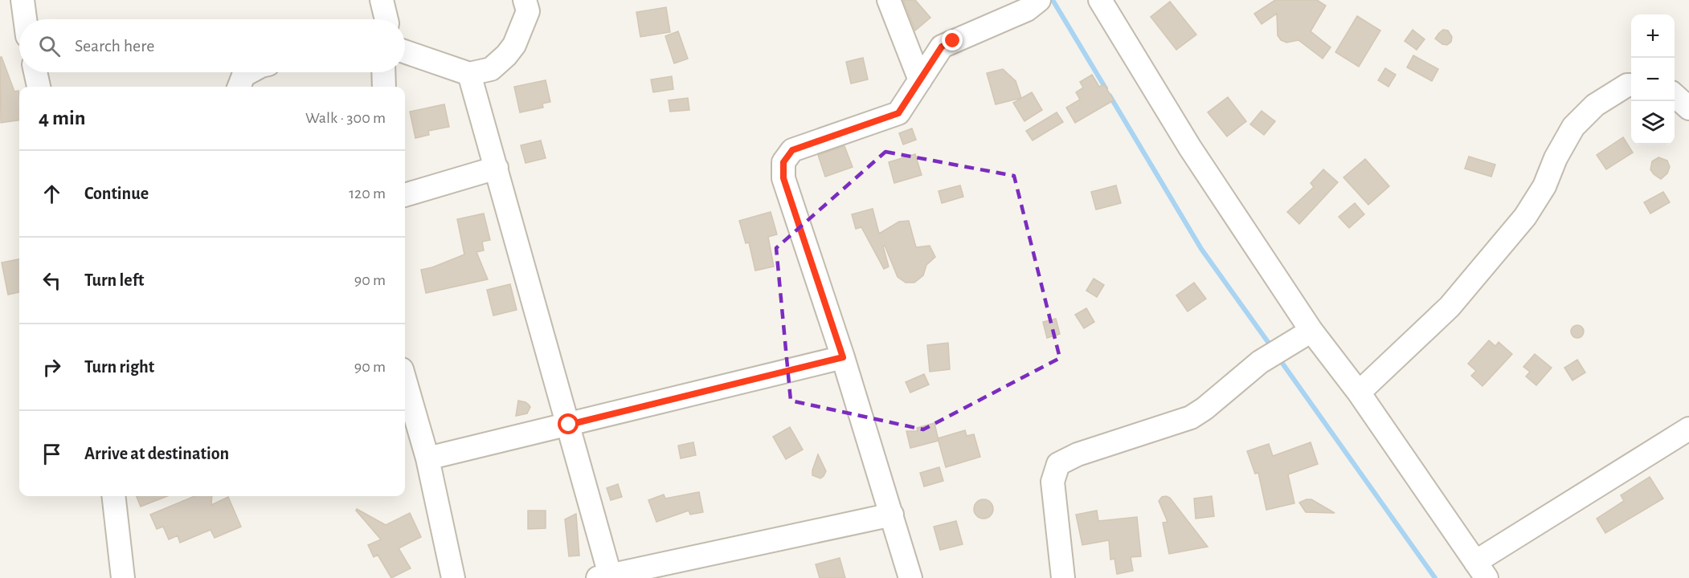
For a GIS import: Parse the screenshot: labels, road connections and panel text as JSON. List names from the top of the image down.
{
  "page": {
    "map_buttons": ["+", "−"],
    "search": "Search here",
    "heading": ["4 min", "Walk · 300 m"],
    "list": [
      ["Continue", "120 m"],
      ["Turn left", "90 m"],
      ["Turn right", "90 m"],
      "Arrive at destination"
    ]
  }
}
